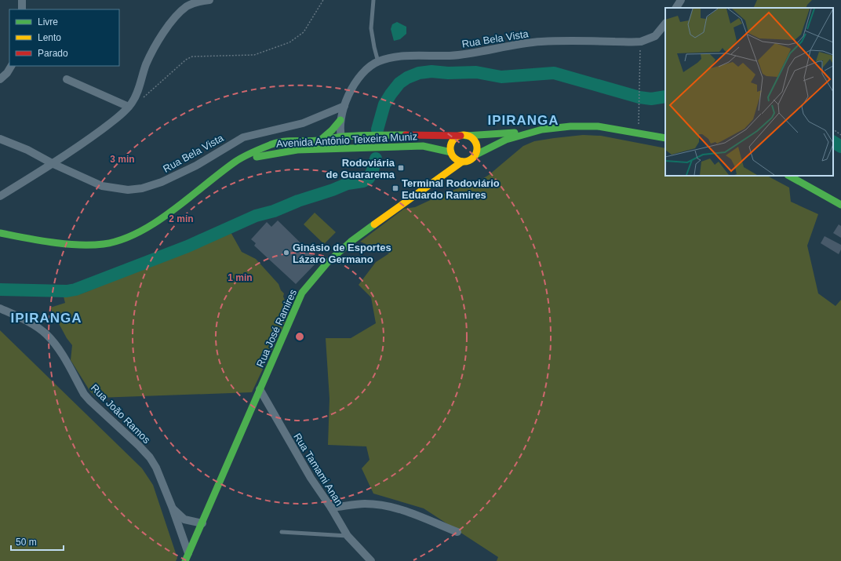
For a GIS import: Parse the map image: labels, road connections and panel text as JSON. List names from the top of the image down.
{
  "streets": {
    "main road": ["Avenida Antônio Teixeira Muniz", "Rua José Ramires"],
    "street": ["Rua Bela Vista", "Rua João Ramos", "Rua Tamami Anan"]
  },
  "crossings": [
    ["Rua Bela Vista", "Avenida Antônio Teixeira Muniz"],
    ["Avenida Antônio Teixeira Muniz", "Rua José Ramires"],
    ["Rua José Ramires", "Rua João Ramos"],
    ["Rua José Ramires", "Rua Tamami Anan"]
  ],
  "districts": ["IPIRANGA", "IPIRANGA"],
  "places": {
    "transit": ["Rodoviária de Guararema", "Terminal Rodoviário Eduardo Ramires"],
    "other": ["Ginásio de Esportes Lázaro Germano"]
  },
  "legend": ["Livre", "Lento", "Parado"],
  "scale_bar": "50 m",
  "rings": ["3 min", "2 min", "1 min"]
}
